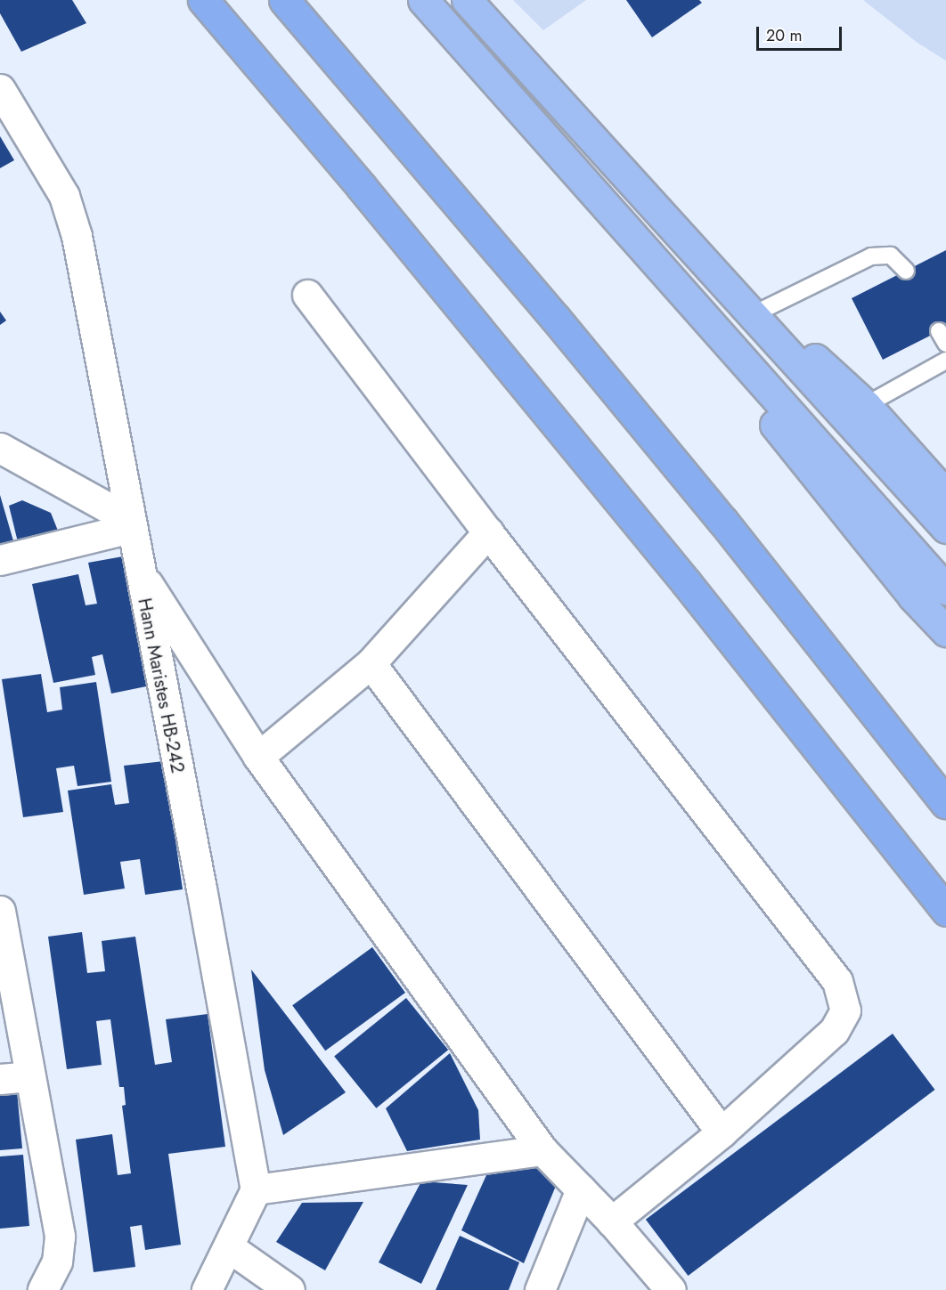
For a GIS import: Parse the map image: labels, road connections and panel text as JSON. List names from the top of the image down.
{
  "streets": {
    "street": ["Hann Maristes HB-242"]
  },
  "scale_bar": "20 m"
}
